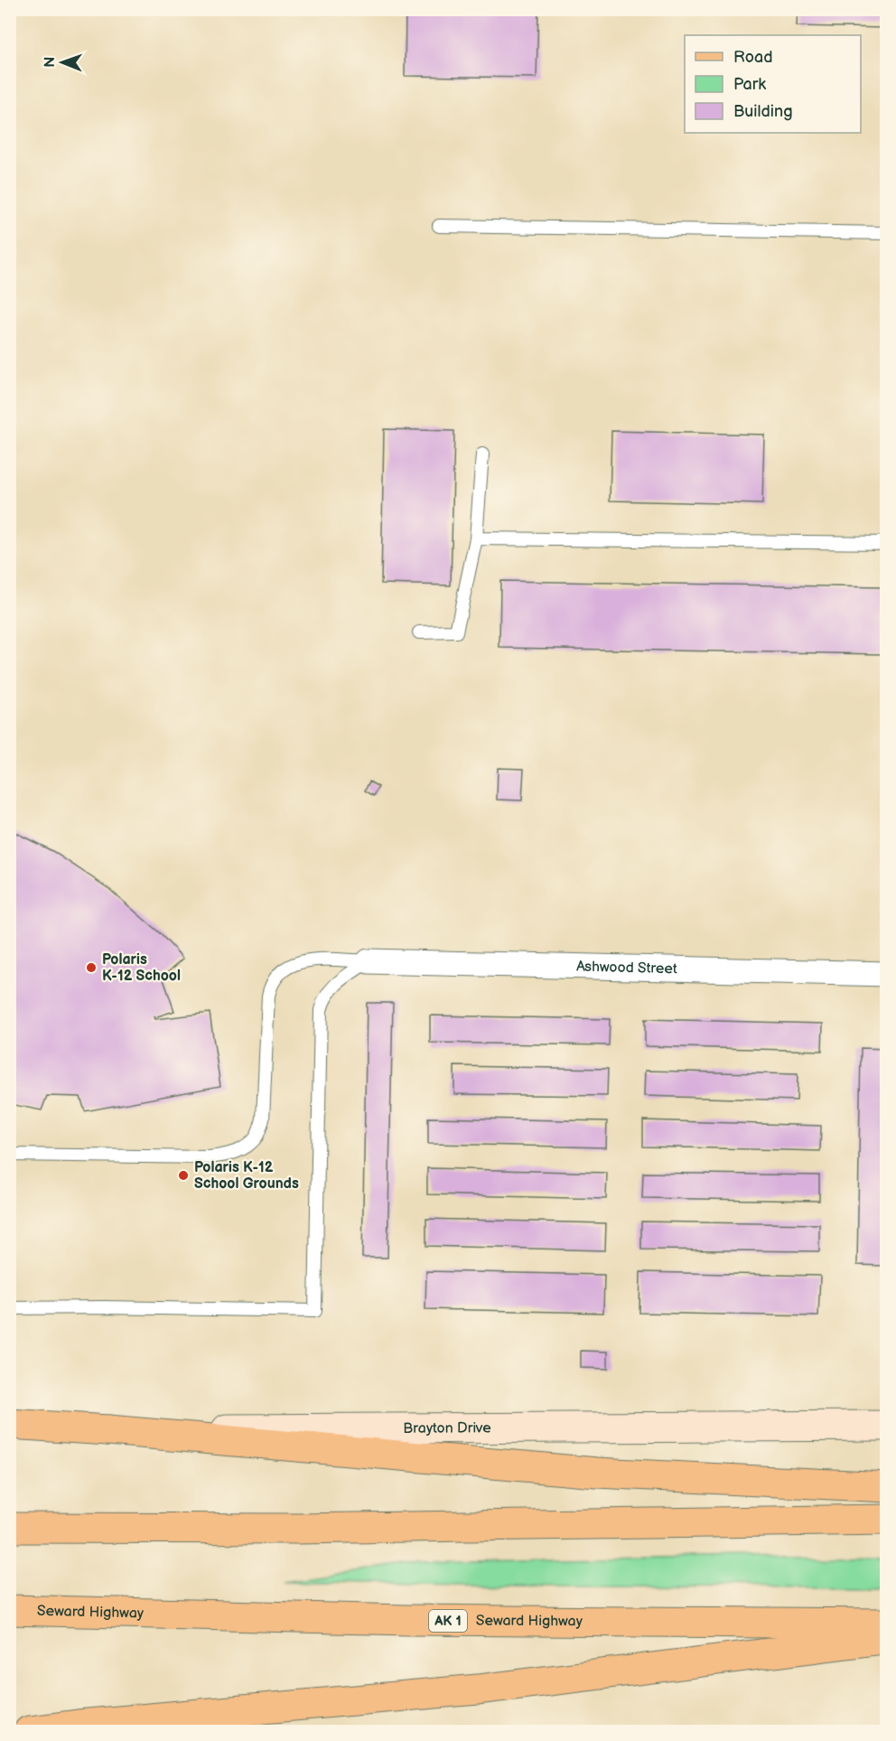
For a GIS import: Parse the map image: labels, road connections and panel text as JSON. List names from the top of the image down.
{
  "streets": {
    "main road": ["Brayton Drive", "Seward Highway", "AK 1"],
    "street": ["Ashwood Street"]
  },
  "places": ["Polaris K-12 School", "Polaris K-12 School Grounds"],
  "legend": ["Road", "Park", "Building"],
  "north": "left"
}
